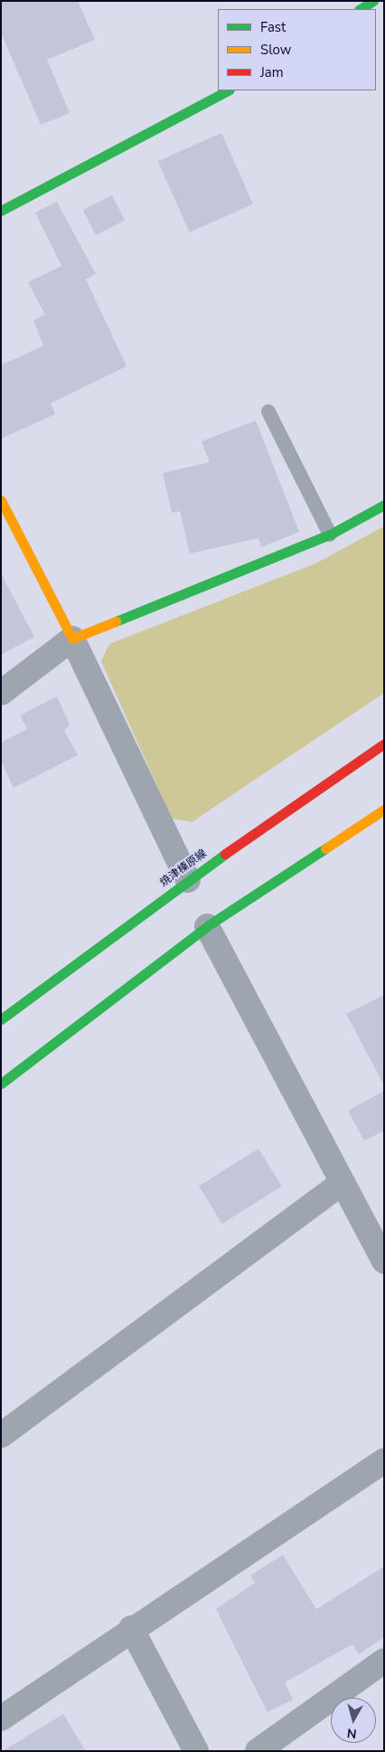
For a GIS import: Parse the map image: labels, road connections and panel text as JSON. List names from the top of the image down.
{
  "streets": {
    "main road": ["焼津榛原線"]
  },
  "legend": ["Fast", "Slow", "Jam"],
  "north": "bottom"
}
